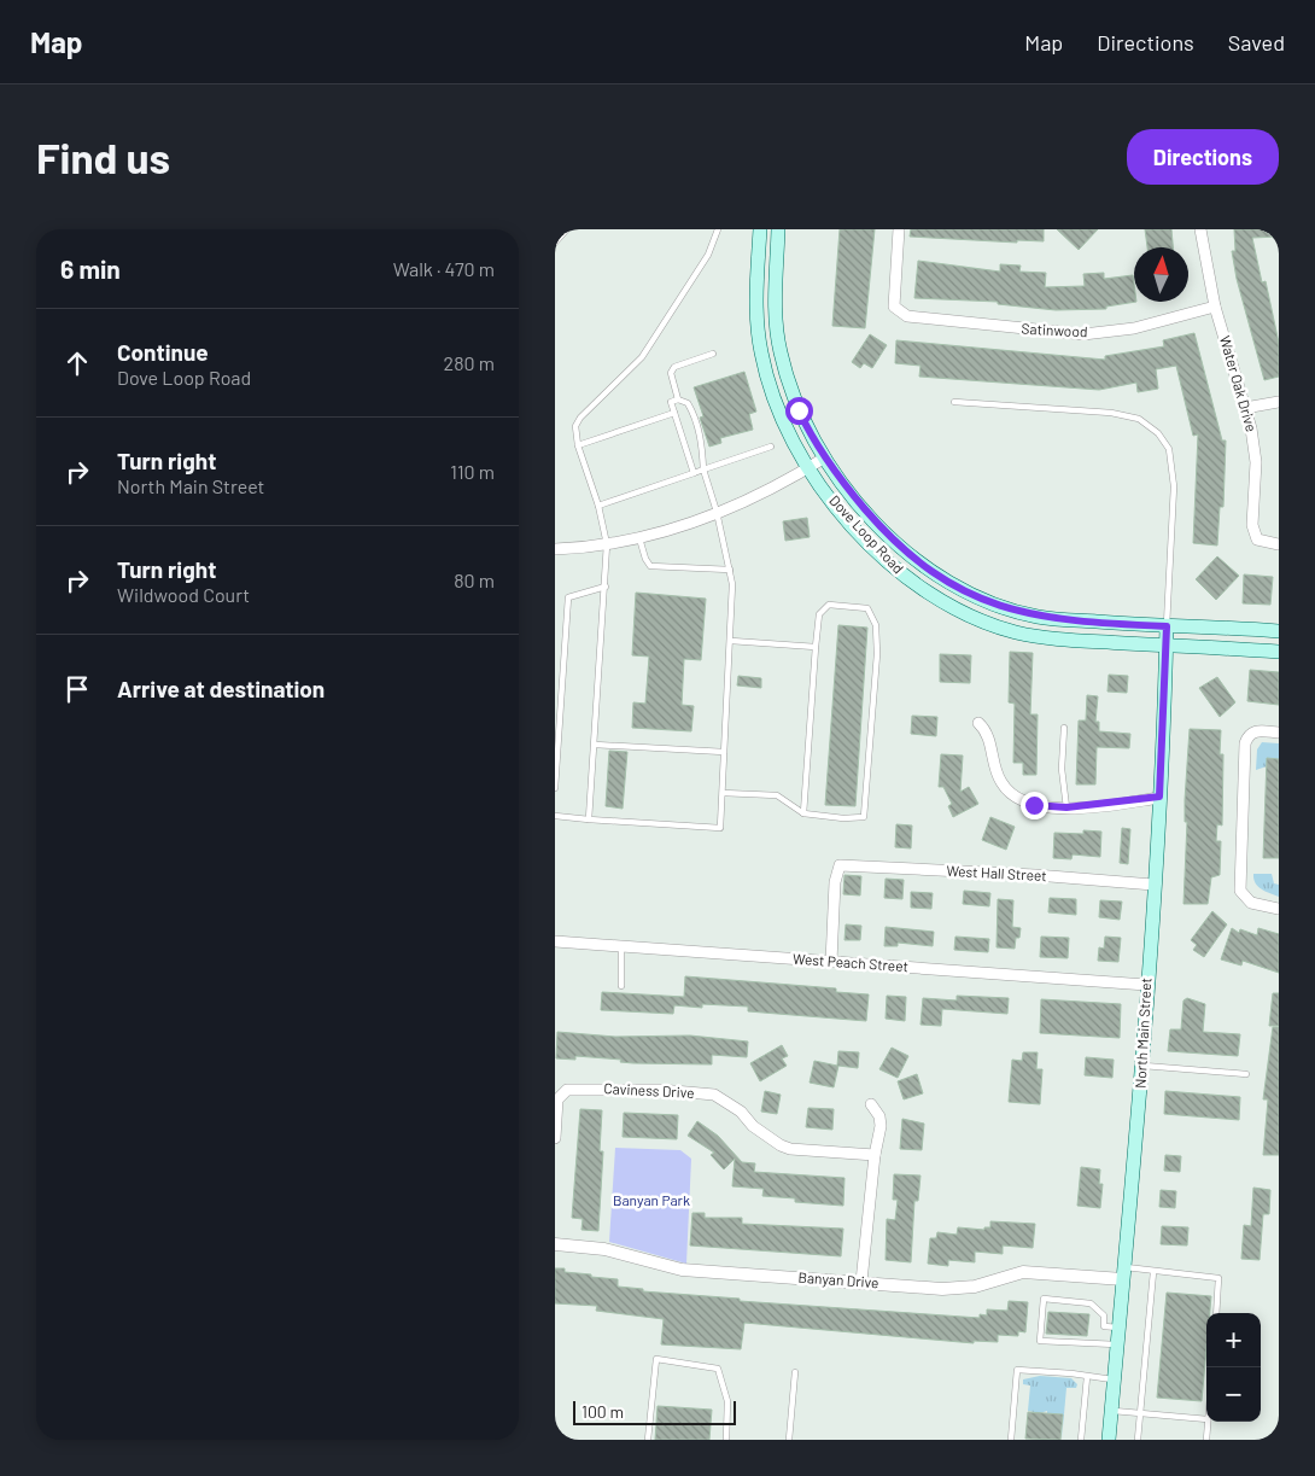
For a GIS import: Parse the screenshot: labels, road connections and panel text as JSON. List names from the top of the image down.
{
  "streets": {
    "main road": ["Dove Loop Road", "North Main Street"],
    "street": [
      "Satinwood",
      "Water Oak Drive",
      "West Hall Street",
      "West Peach Street",
      "Caviness Drive",
      "Banyan Drive"
    ]
  },
  "crossings": [
    ["Satinwood", "Water Oak Drive"],
    ["Dove Loop Road", "North Main Street"],
    ["West Hall Street", "West Peach Street"],
    ["West Hall Street", "North Main Street"],
    ["West Peach Street", "North Main Street"],
    ["North Main Street", "Banyan Drive"]
  ],
  "parks": ["Banyan Park"],
  "scale_bar": "100 m",
  "north": "top",
  "page": {
    "header": "Map",
    "nav": ["Map", "Directions", "Saved"],
    "buttons": "Directions",
    "title": "Find us",
    "heading": ["6 min", "Walk · 470 m"],
    "list": [
      ["Continue", "Dove Loop Road", "280 m"],
      ["Turn right", "North Main Street", "110 m"],
      ["Turn right", "Wildwood Court", "80 m"],
      "Arrive at destination"
    ],
    "map_buttons": ["+", "−"],
    "scale": "100 m"
  }
}
